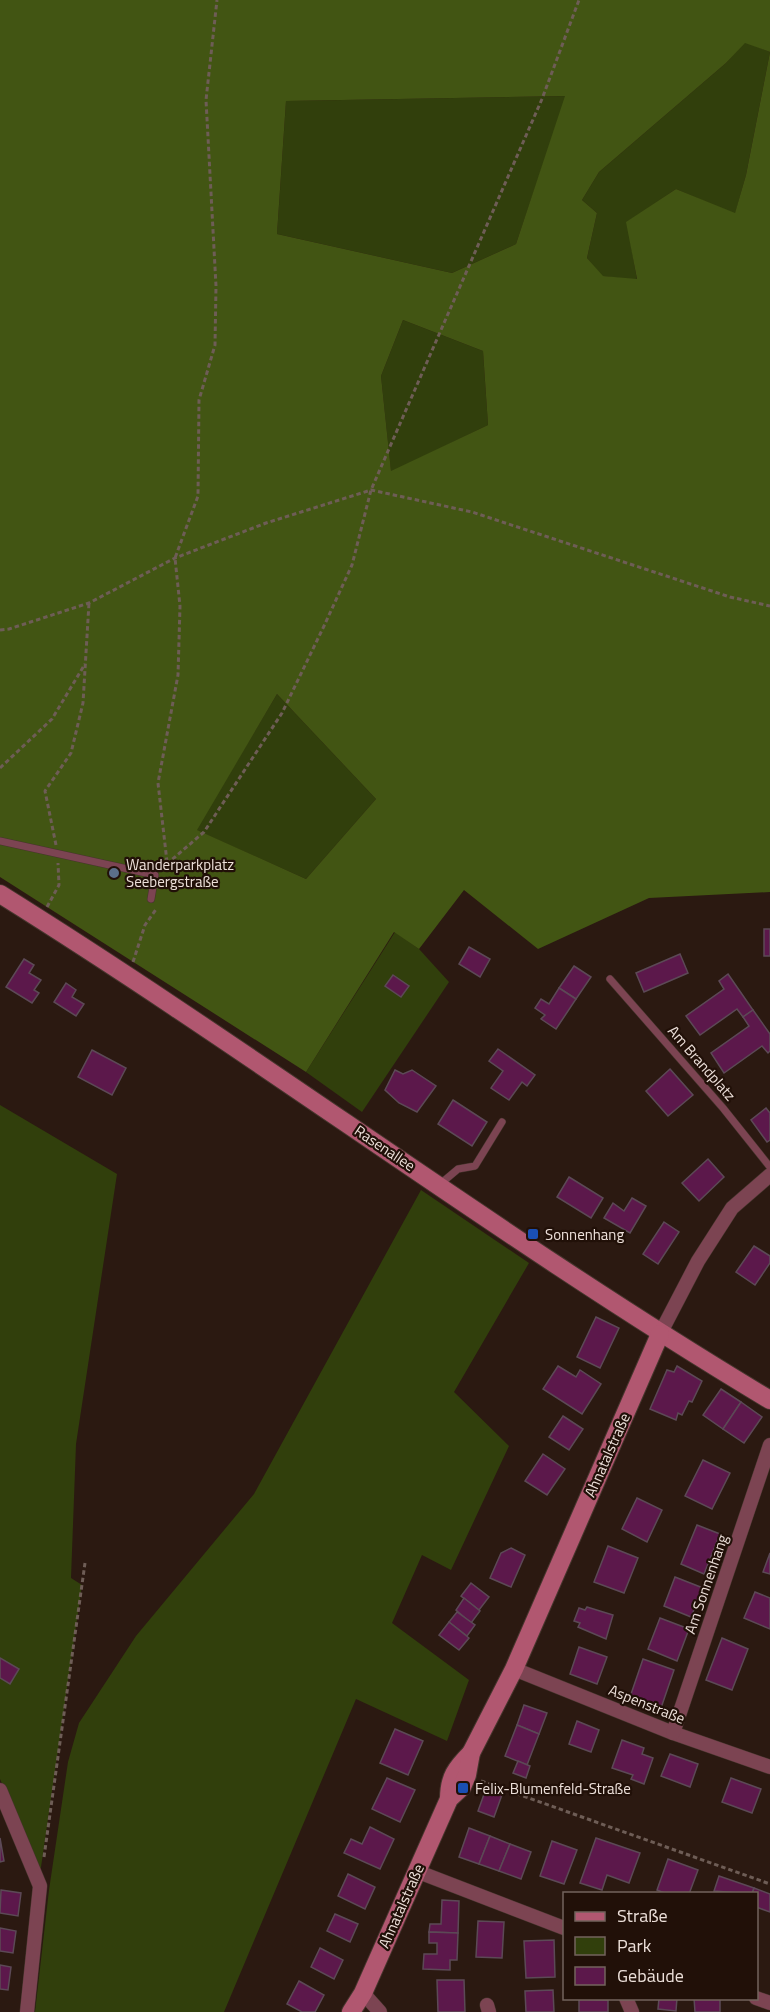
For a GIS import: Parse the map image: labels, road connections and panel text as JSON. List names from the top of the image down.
{
  "streets": {
    "main road": ["Rasenallee", "Ahnatalstraße"],
    "street": ["Am Sonnenhang", "Aspenstraße"],
    "lane": ["Am Brandplatz"]
  },
  "crossings": [
    ["Rasenallee", "Ahnatalstraße"],
    ["Ahnatalstraße", "Aspenstraße"],
    ["Am Sonnenhang", "Aspenstraße"]
  ],
  "places": {
    "other": ["Wanderparkplatz Seebergstraße"],
    "transit": ["Sonnenhang", "Felix-Blumenfeld-Straße"]
  },
  "legend": ["Straße", "Park", "Gebäude"]
}
